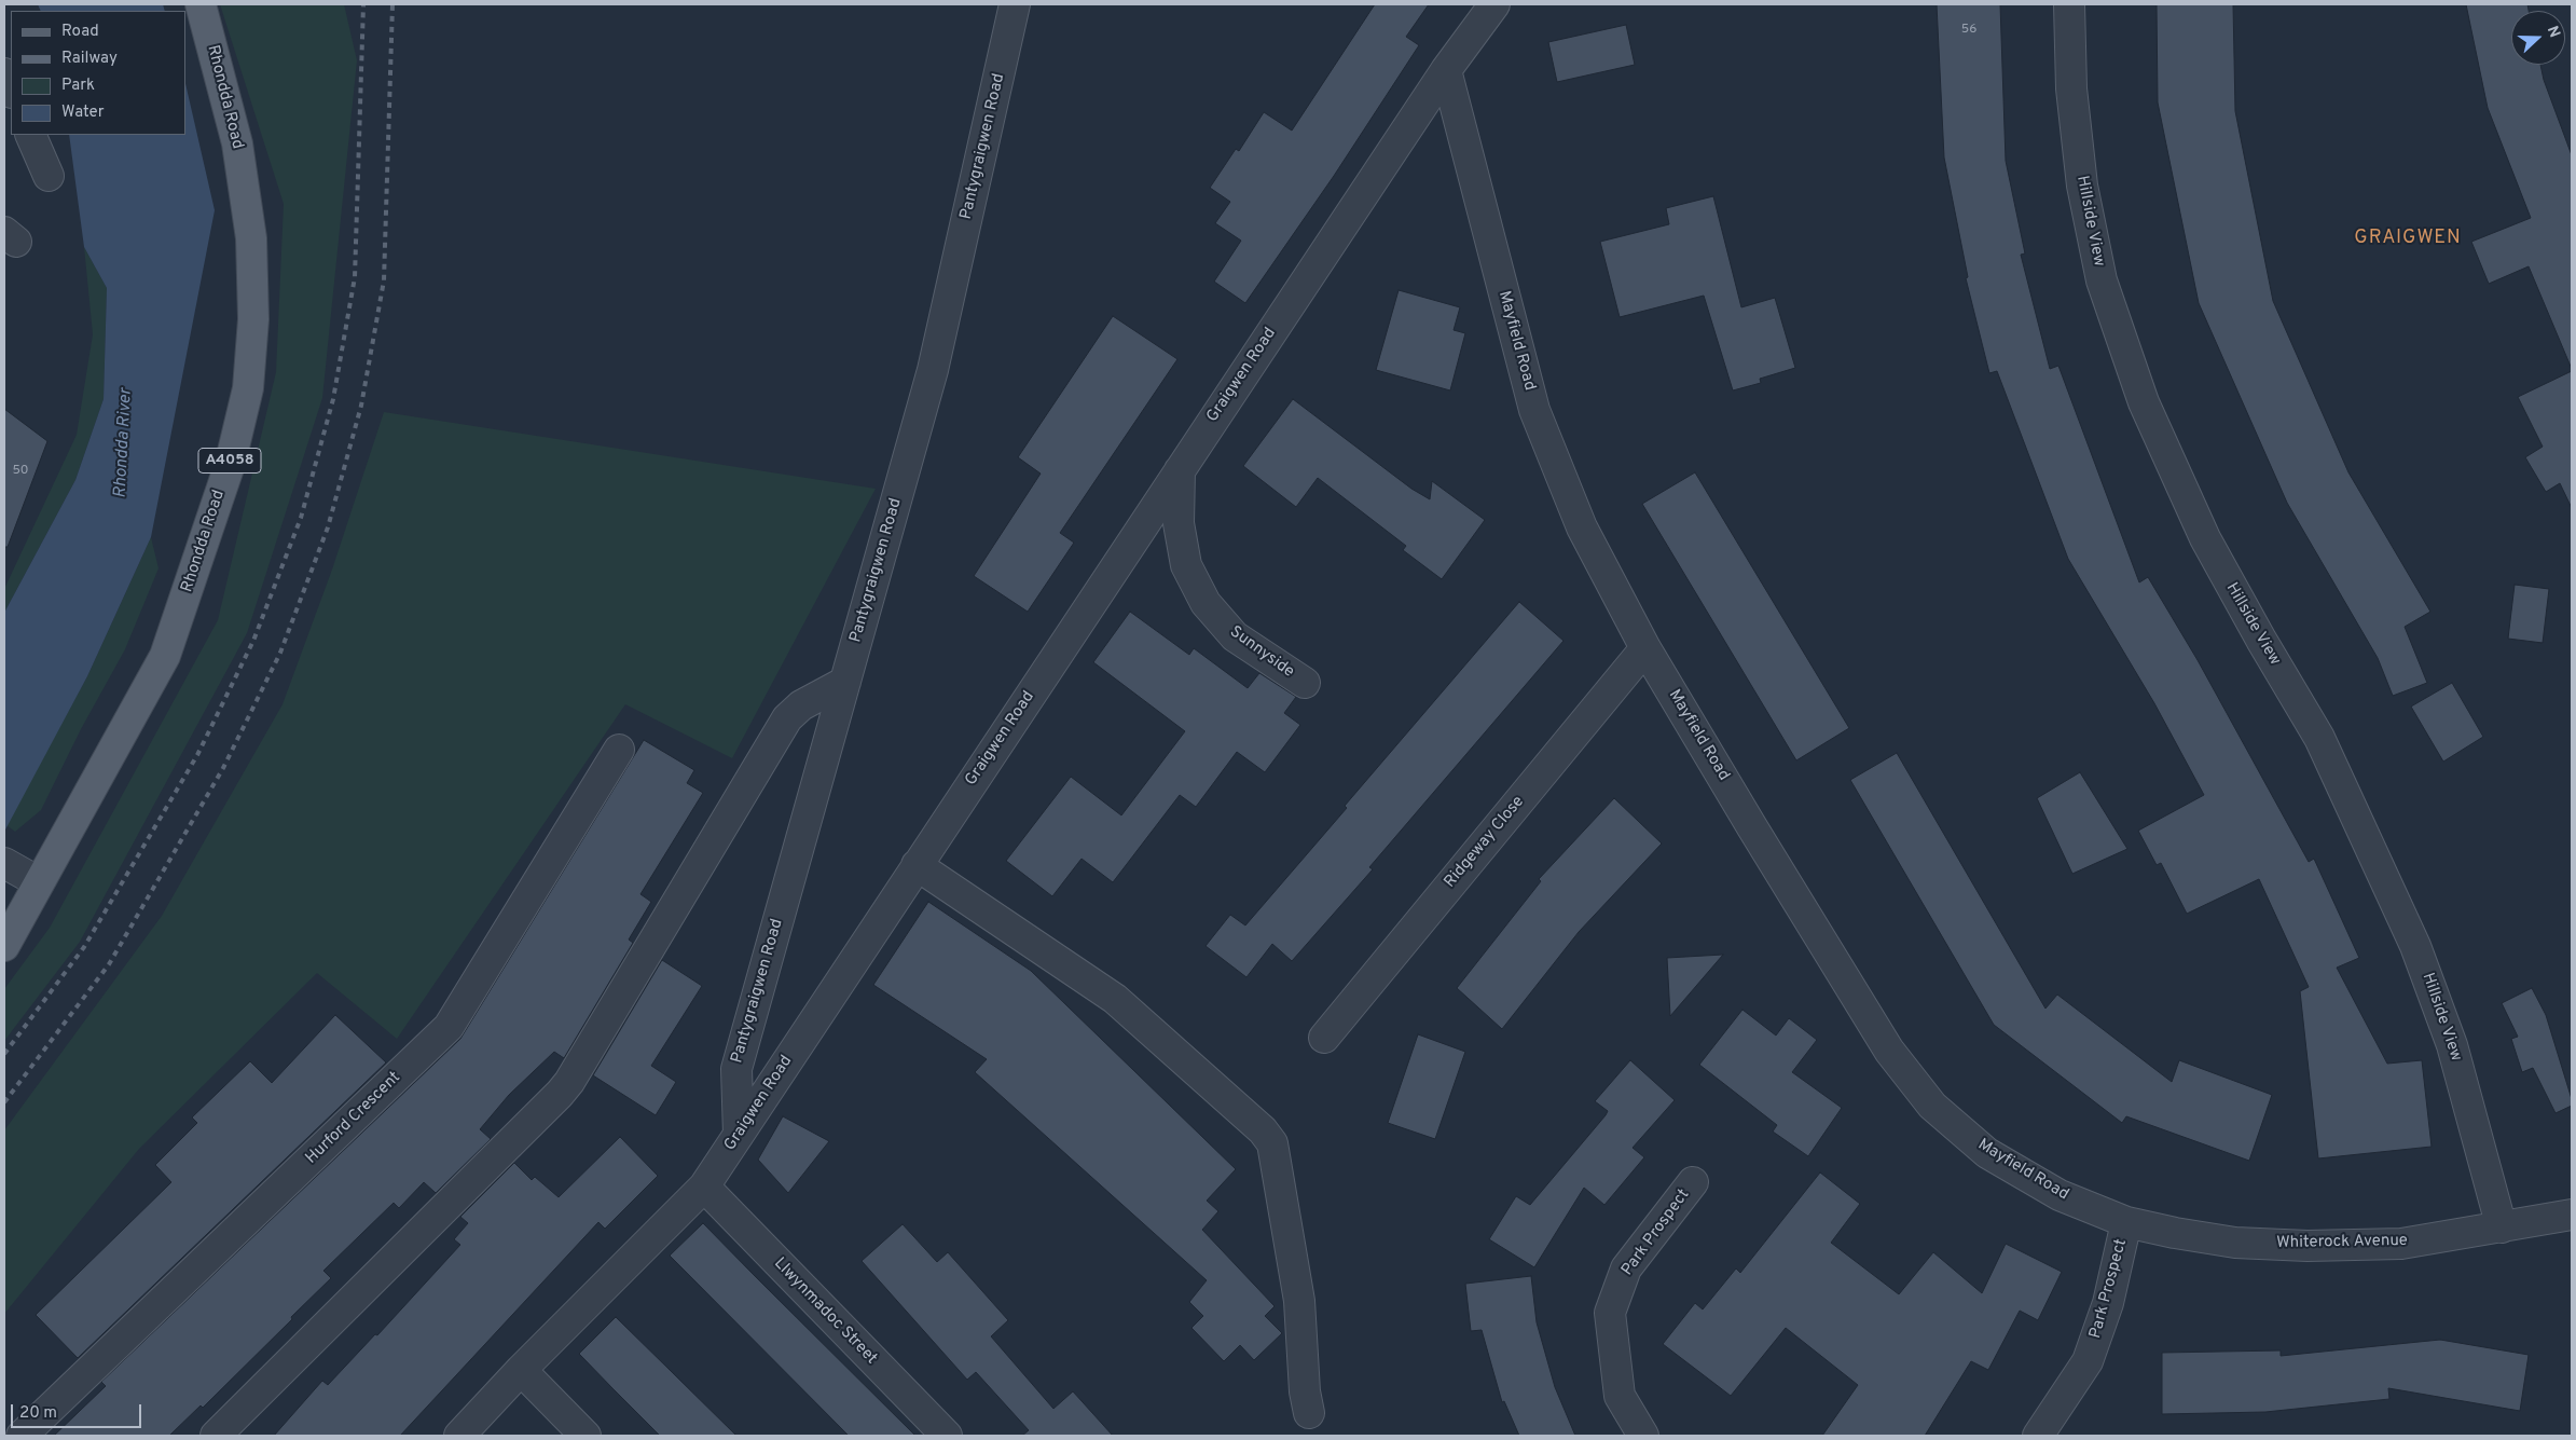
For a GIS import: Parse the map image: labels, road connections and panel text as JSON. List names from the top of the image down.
{
  "streets": {
    "main road": ["Rhondda Road", "A4058"],
    "street": [
      "Pantygraigwen Road",
      "Hillside View",
      "Mayfield Road",
      "Graigwen Road",
      "Sunnyside",
      "Ridgeway Close",
      "Hurford Crescent",
      "Park Prospect",
      "Whiterock Avenue",
      "Llwynmadoc Street"
    ]
  },
  "crossings": [
    ["Pantygraigwen Road", "Graigwen Road"],
    ["Hillside View", "Whiterock Avenue"],
    ["Mayfield Road", "Graigwen Road"],
    ["Mayfield Road", "Ridgeway Close"],
    ["Mayfield Road", "Park Prospect"],
    ["Mayfield Road", "Whiterock Avenue"],
    ["Graigwen Road", "Sunnyside"],
    ["Graigwen Road", "Llwynmadoc Street"]
  ],
  "districts": ["GRAIGWEN"],
  "water": ["Rhondda River"],
  "house_numbers": ["56", "50"],
  "legend": [
    "Road",
    "Railway",
    "Park",
    "Water"
  ],
  "scale_bar": "20 m",
  "north": "right"
}
